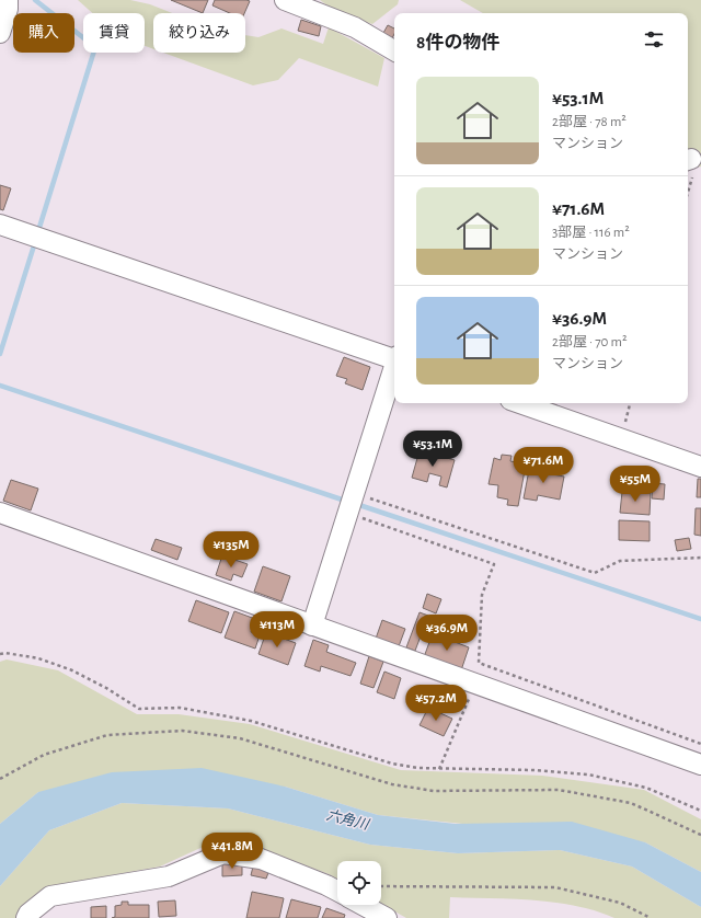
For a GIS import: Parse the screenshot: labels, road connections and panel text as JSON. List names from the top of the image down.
{
  "water": ["六角川"],
  "page": {
    "chip": ["購入", "賃貸", "絞り込み"],
    "heading": "8件の物件",
    "list": [
      {
        "name": "¥53.1M",
        "note": "2部屋 · 78 m² · マンション"
      },
      {
        "name": "¥71.6M",
        "note": "3部屋 · 116 m² · マンション"
      },
      {
        "name": "¥36.9M",
        "note": "2部屋 · 70 m² · マンション"
      }
    ],
    "price": [
      "¥53.1M",
      "¥71.6M",
      "¥55M",
      "¥135M",
      "¥113M",
      "¥36.9M",
      "¥57.2M",
      "¥41.8M"
    ]
  }
}
